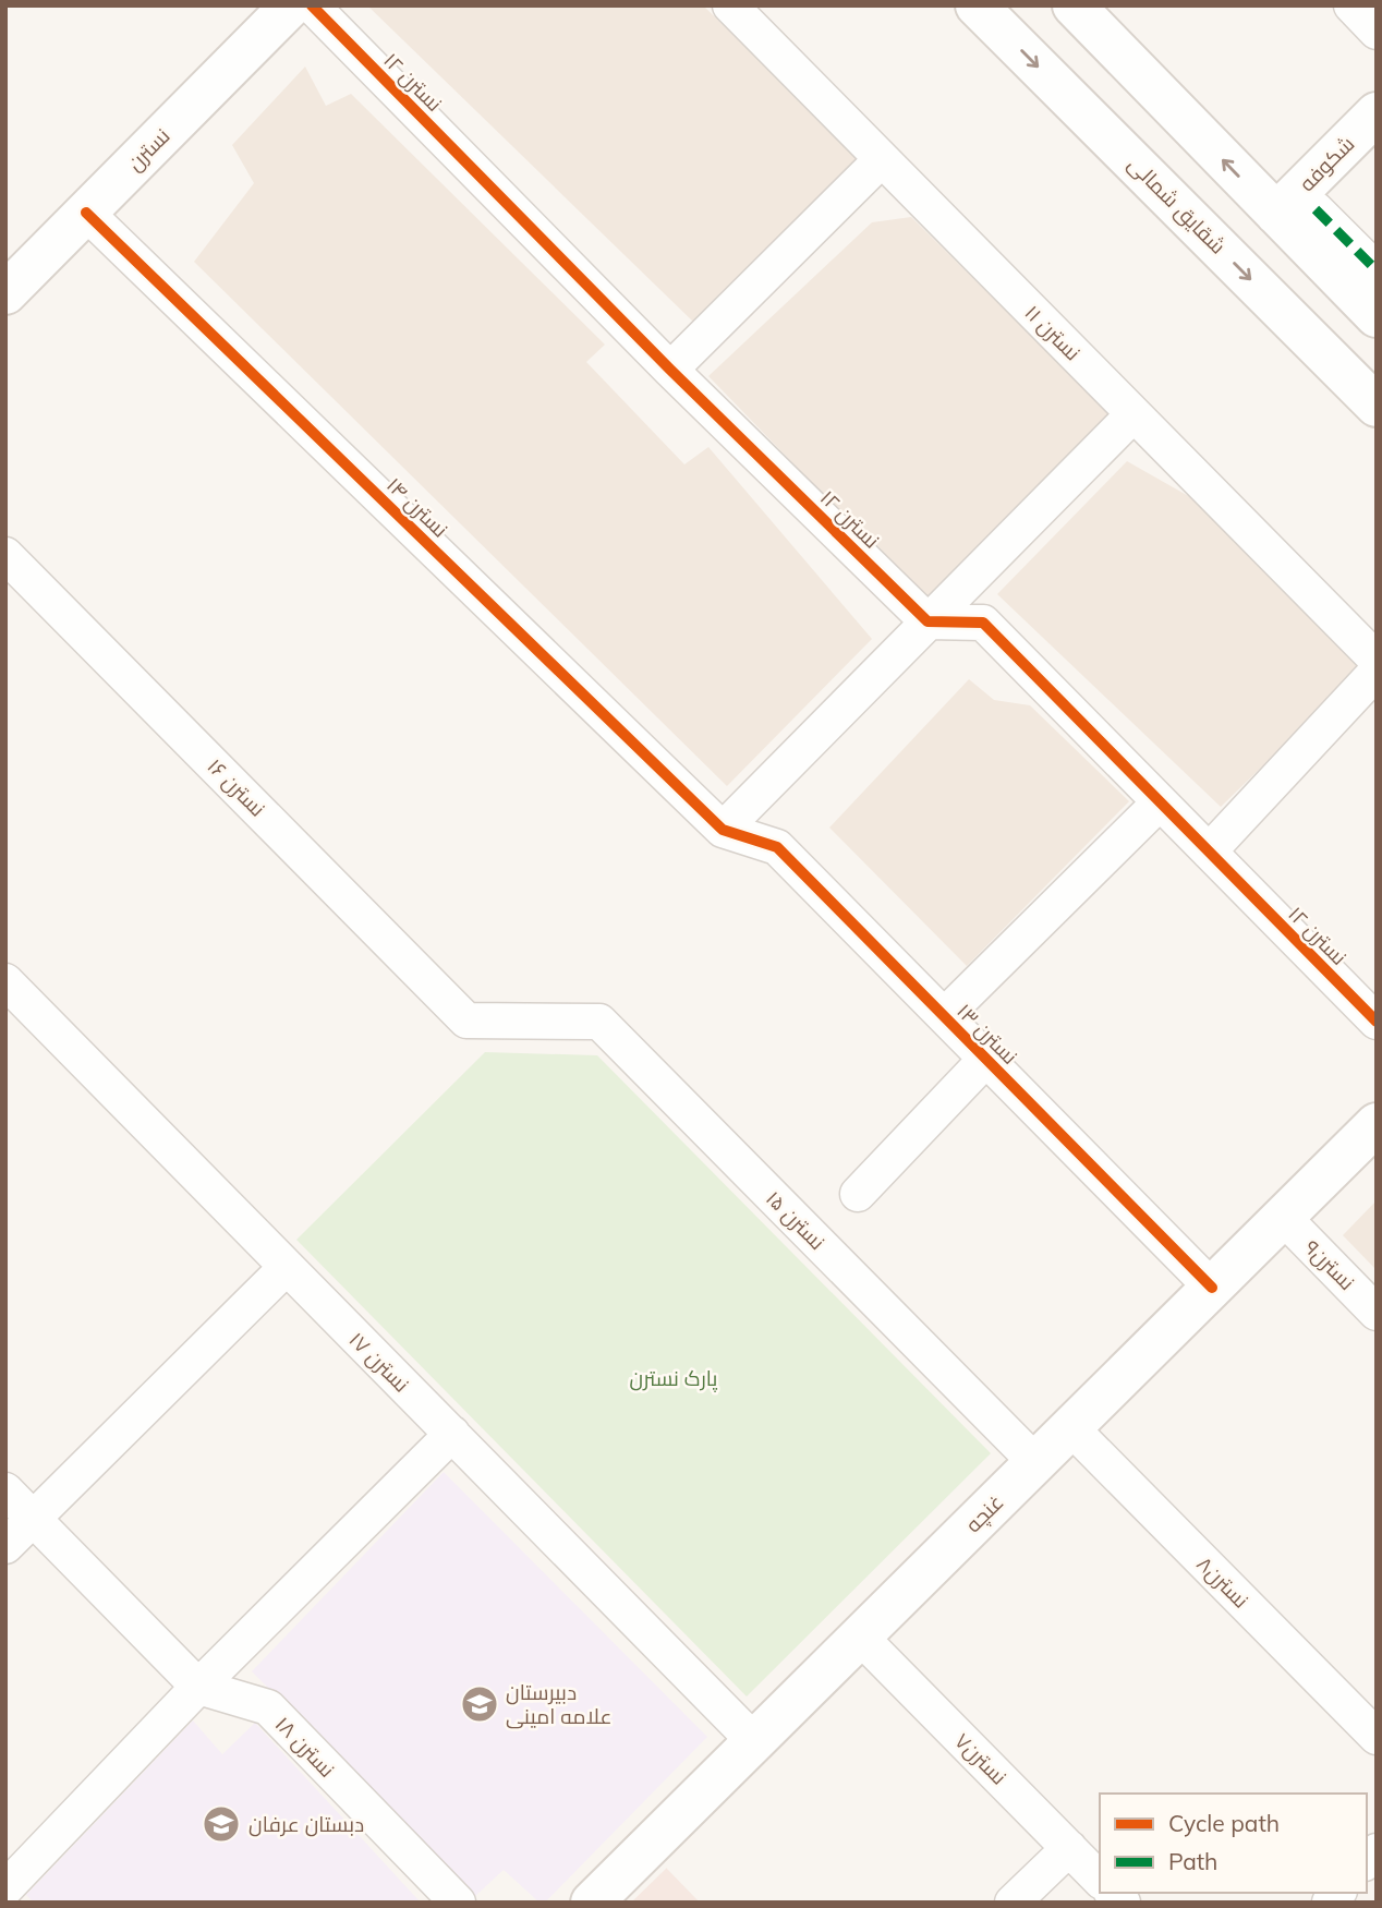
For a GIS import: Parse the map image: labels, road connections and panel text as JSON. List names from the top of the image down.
{
  "streets": {
    "street": [
      "نسترن ۱۲",
      "نسترن",
      "شکوفه",
      "شقایق شمالی",
      "نسترن ۱۱",
      "نسترن ۱۴",
      "نسترن ۱۶",
      "نسترن ۱۳",
      "نسترن ۱۵",
      "نسترن۹",
      "نسترن ۱۷",
      "غنچه",
      "نسترن۸",
      "نسترن ۱۸",
      "نسترن۷"
    ]
  },
  "crossings": [
    ["نسترن", "نسترن ۱۴"],
    ["نسترن ۱۴", "نسترن ۱۳"],
    ["نسترن ۱۶", "نسترن ۱۵"],
    ["نسترن ۱۳", "غنچه"],
    ["نسترن ۱۵", "غنچه"],
    ["نسترن۹", "غنچه"],
    ["نسترن ۱۷", "غنچه"],
    ["غنچه", "نسترن۸"],
    ["غنچه", "نسترن۷"]
  ],
  "parks": ["پارک نسترن"],
  "places": {
    "school or university": ["دبیرستان علامه امینی", "دبستان عرفان"]
  },
  "legend": ["Cycle path", "Path"]
}
